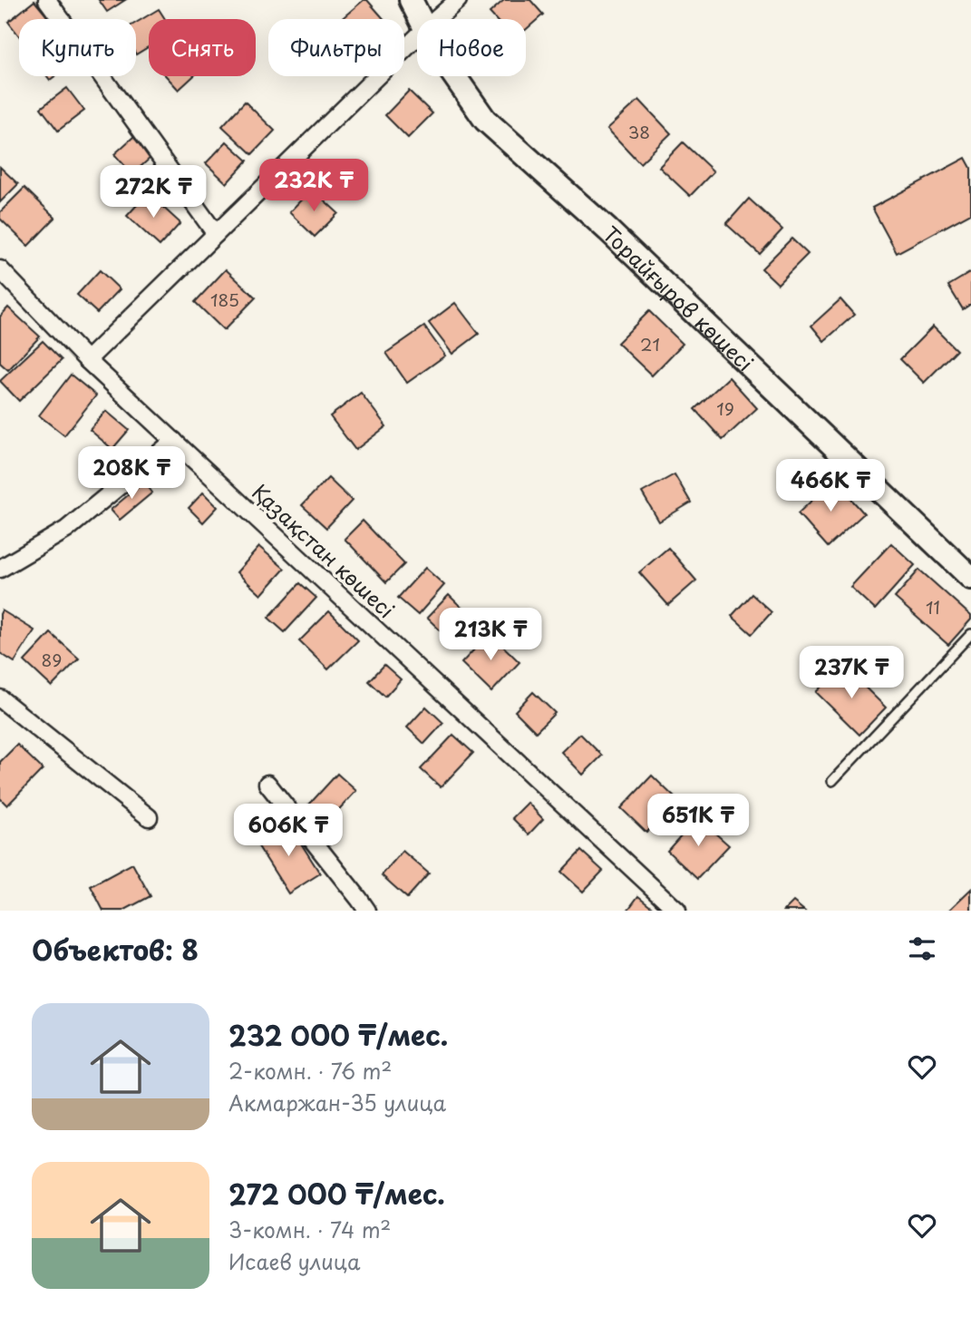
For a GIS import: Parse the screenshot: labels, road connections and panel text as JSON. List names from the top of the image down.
{
  "streets": {
    "street": ["Торайғыров көшесі", "Қазақстан көшесі"]
  },
  "house_numbers": [
    "38",
    "185",
    "21",
    "19",
    "11",
    "89"
  ],
  "page": {
    "chip": [
      "Купить",
      "Снять",
      "Фильтры",
      "Новое"
    ],
    "price": [
      "232K ₸",
      "272K ₸",
      "208K ₸",
      "466K ₸",
      "213K ₸",
      "237K ₸",
      "651K ₸",
      "606K ₸"
    ],
    "heading": "Объектов: 8",
    "list": [
      {
        "name": "232 000 ₸/мес.",
        "note": "2-комн. · 76 m² · Акмаржан-35 улица"
      },
      {
        "name": "272 000 ₸/мес.",
        "note": "3-комн. · 74 m² · Исаев улица"
      }
    ]
  }
}
